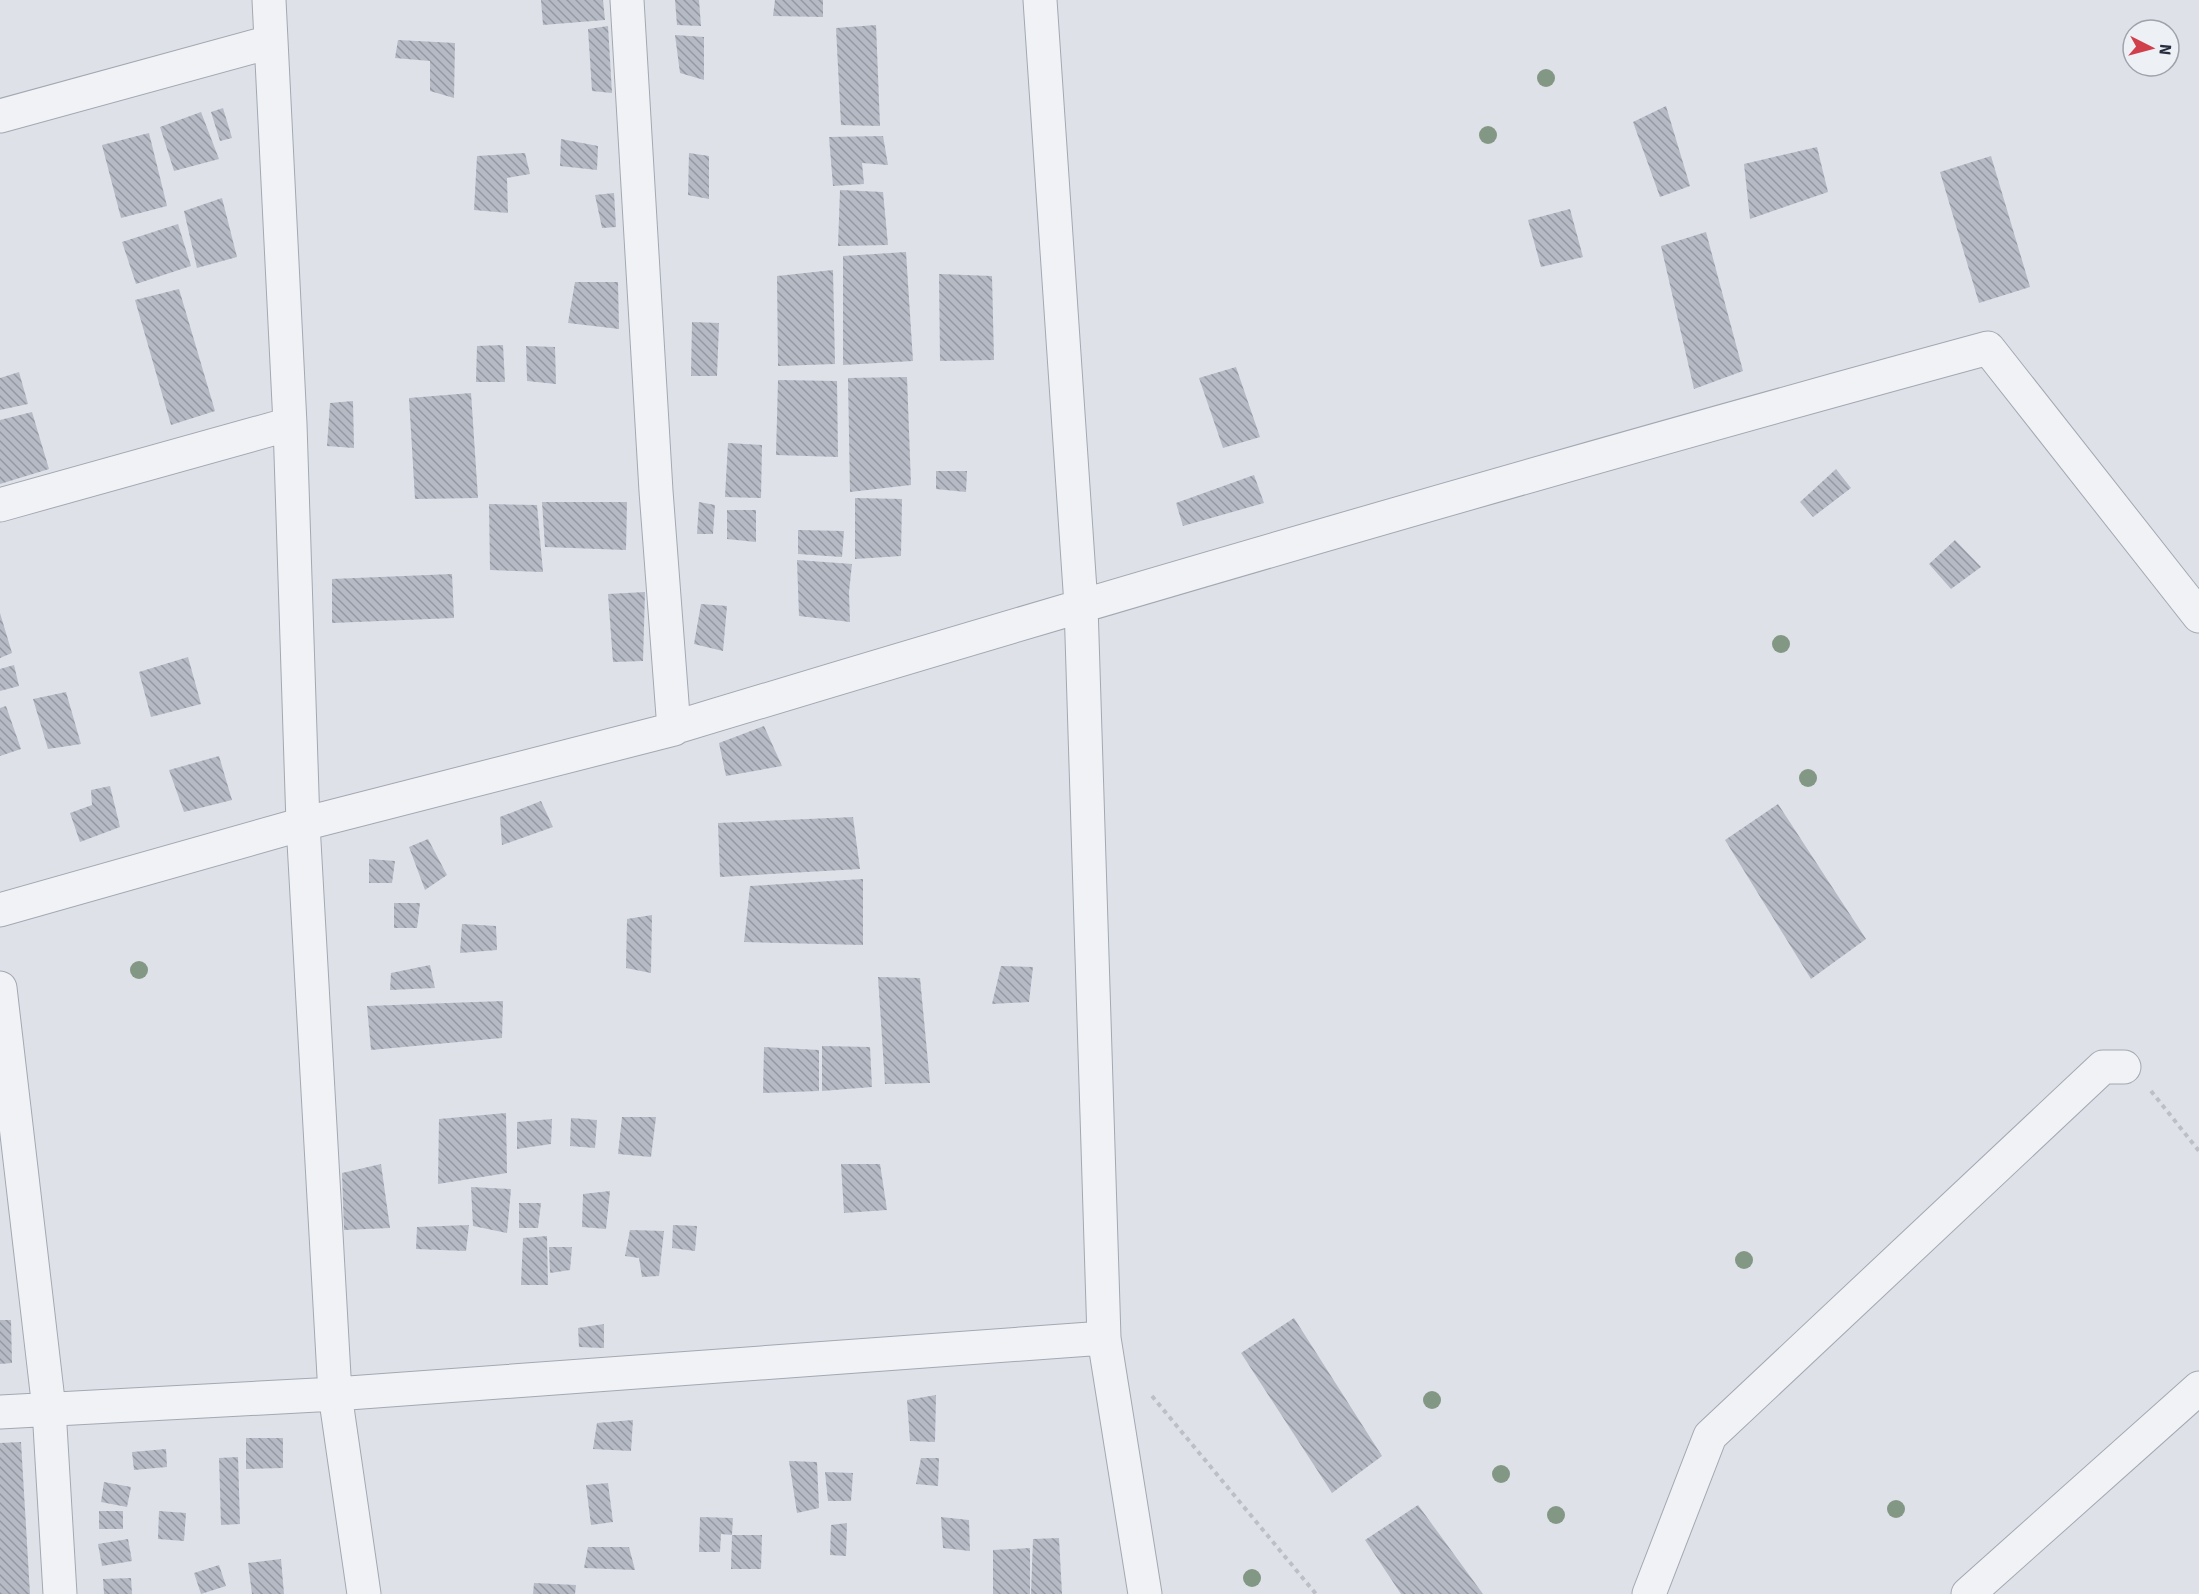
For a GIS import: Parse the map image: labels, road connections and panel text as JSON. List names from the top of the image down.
{
  "north": "right"
}
